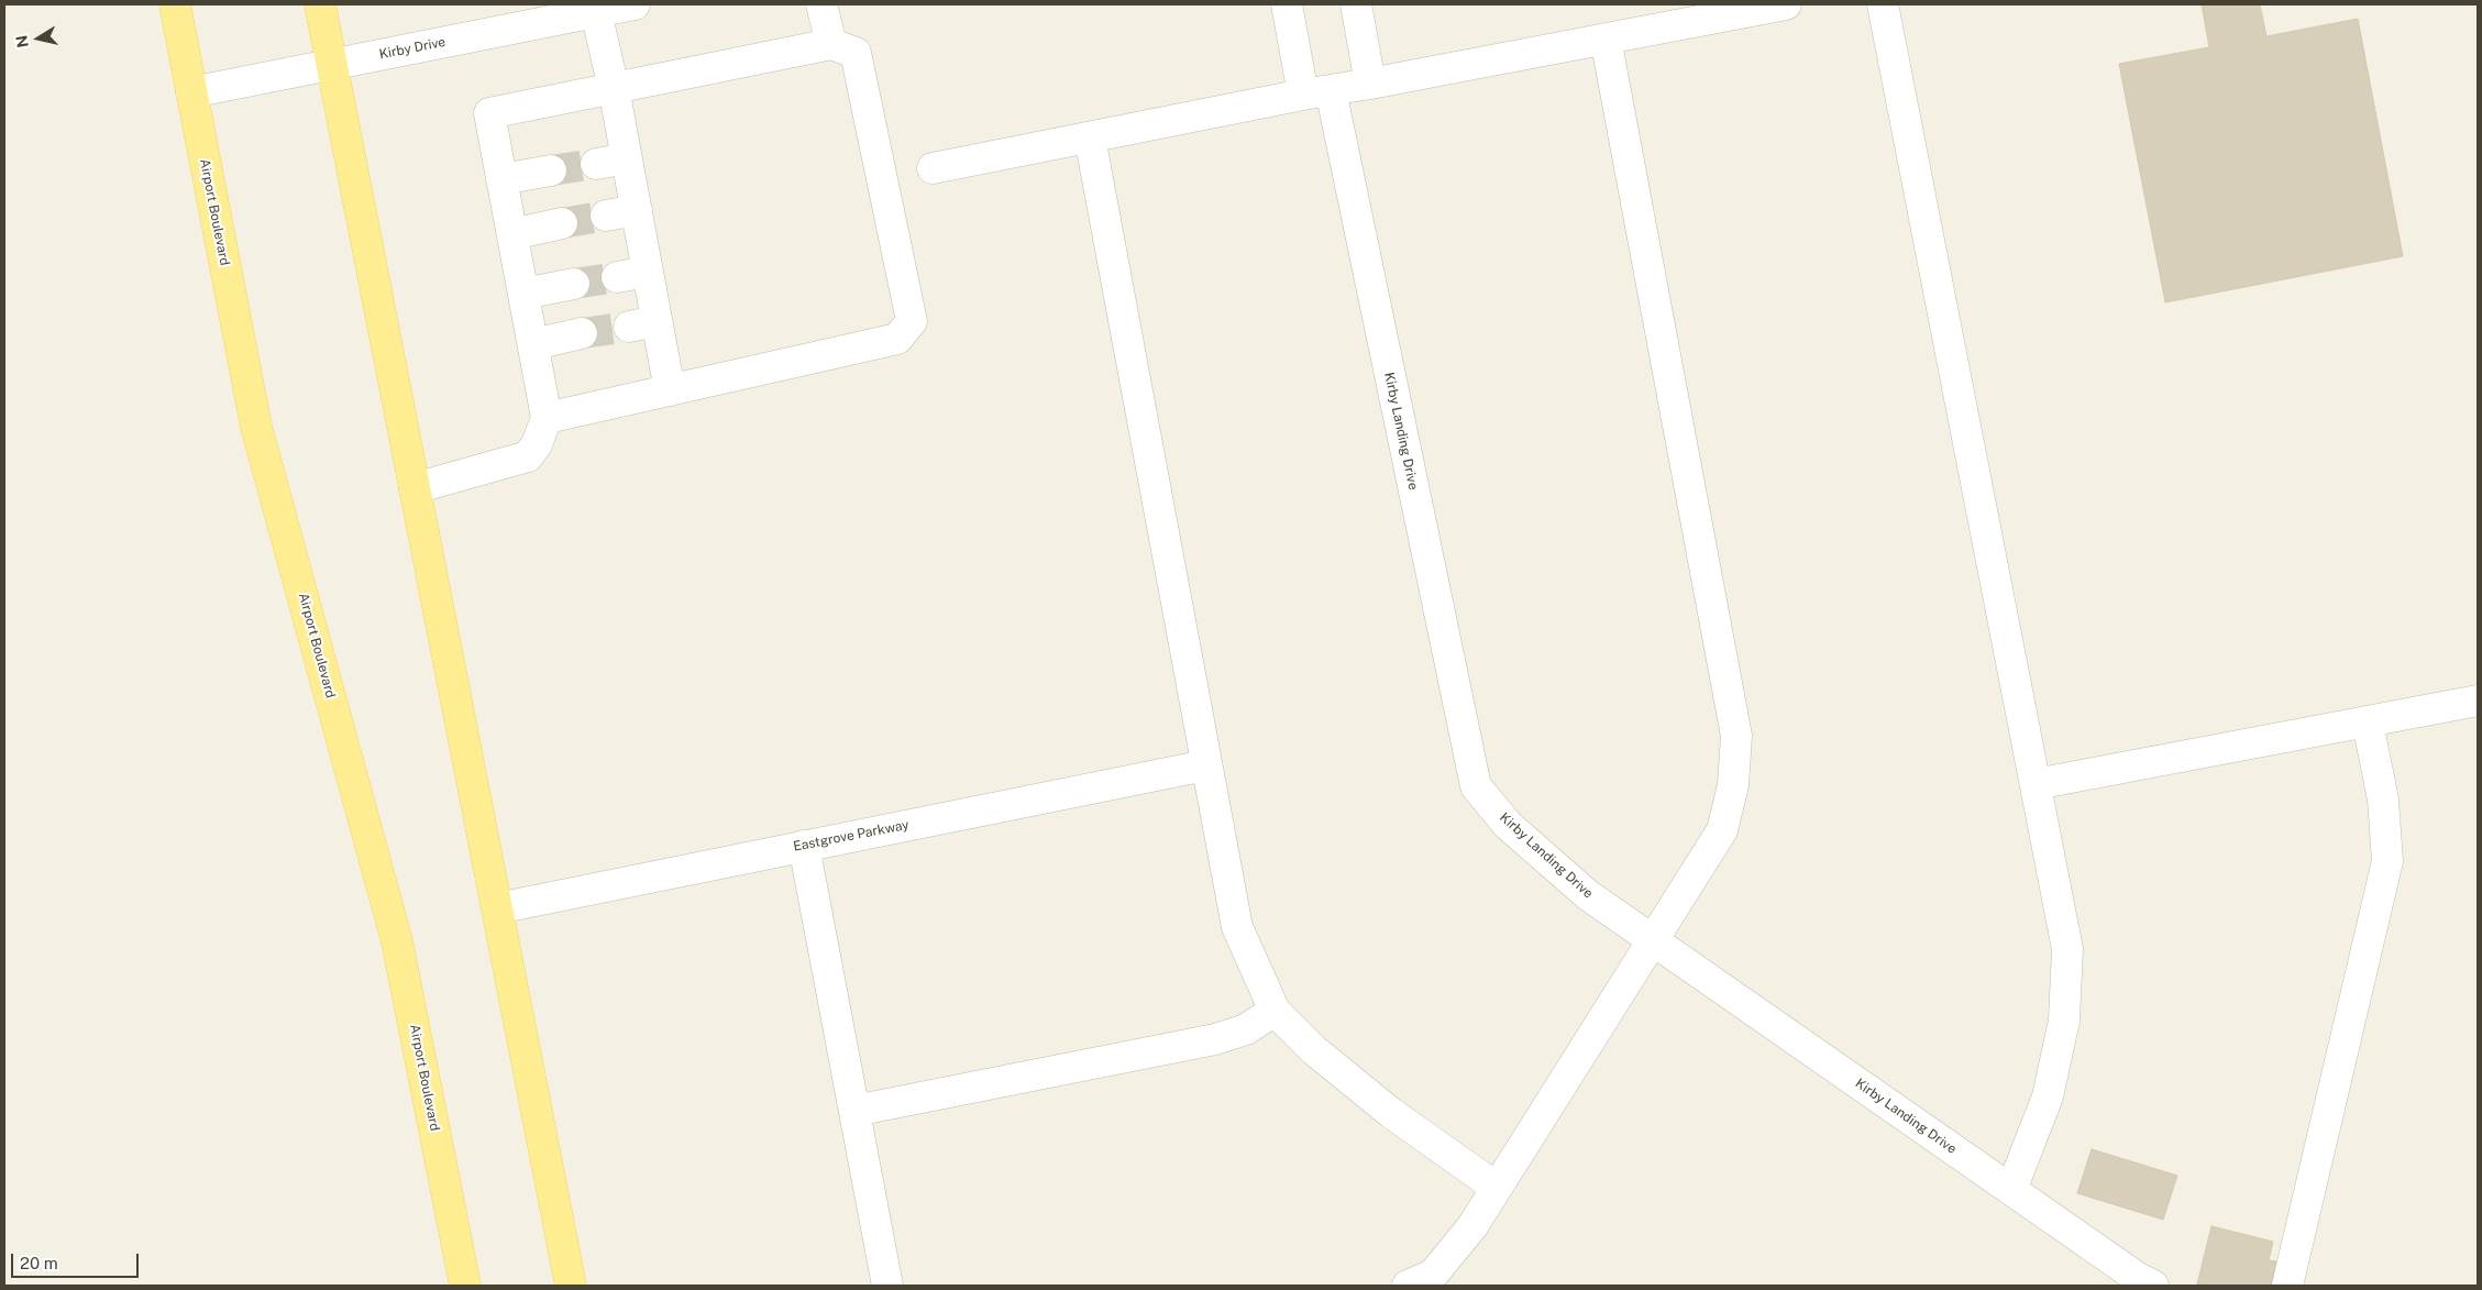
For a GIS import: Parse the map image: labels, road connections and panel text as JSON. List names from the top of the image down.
{
  "streets": {
    "main road": ["Airport Boulevard"],
    "street": ["Kirby Drive", "Kirby Landing Drive", "Eastgrove Parkway"]
  },
  "crossings": [
    ["Kirby Drive", "Airport Boulevard"]
  ],
  "scale_bar": "20 m",
  "north": "left"
}
